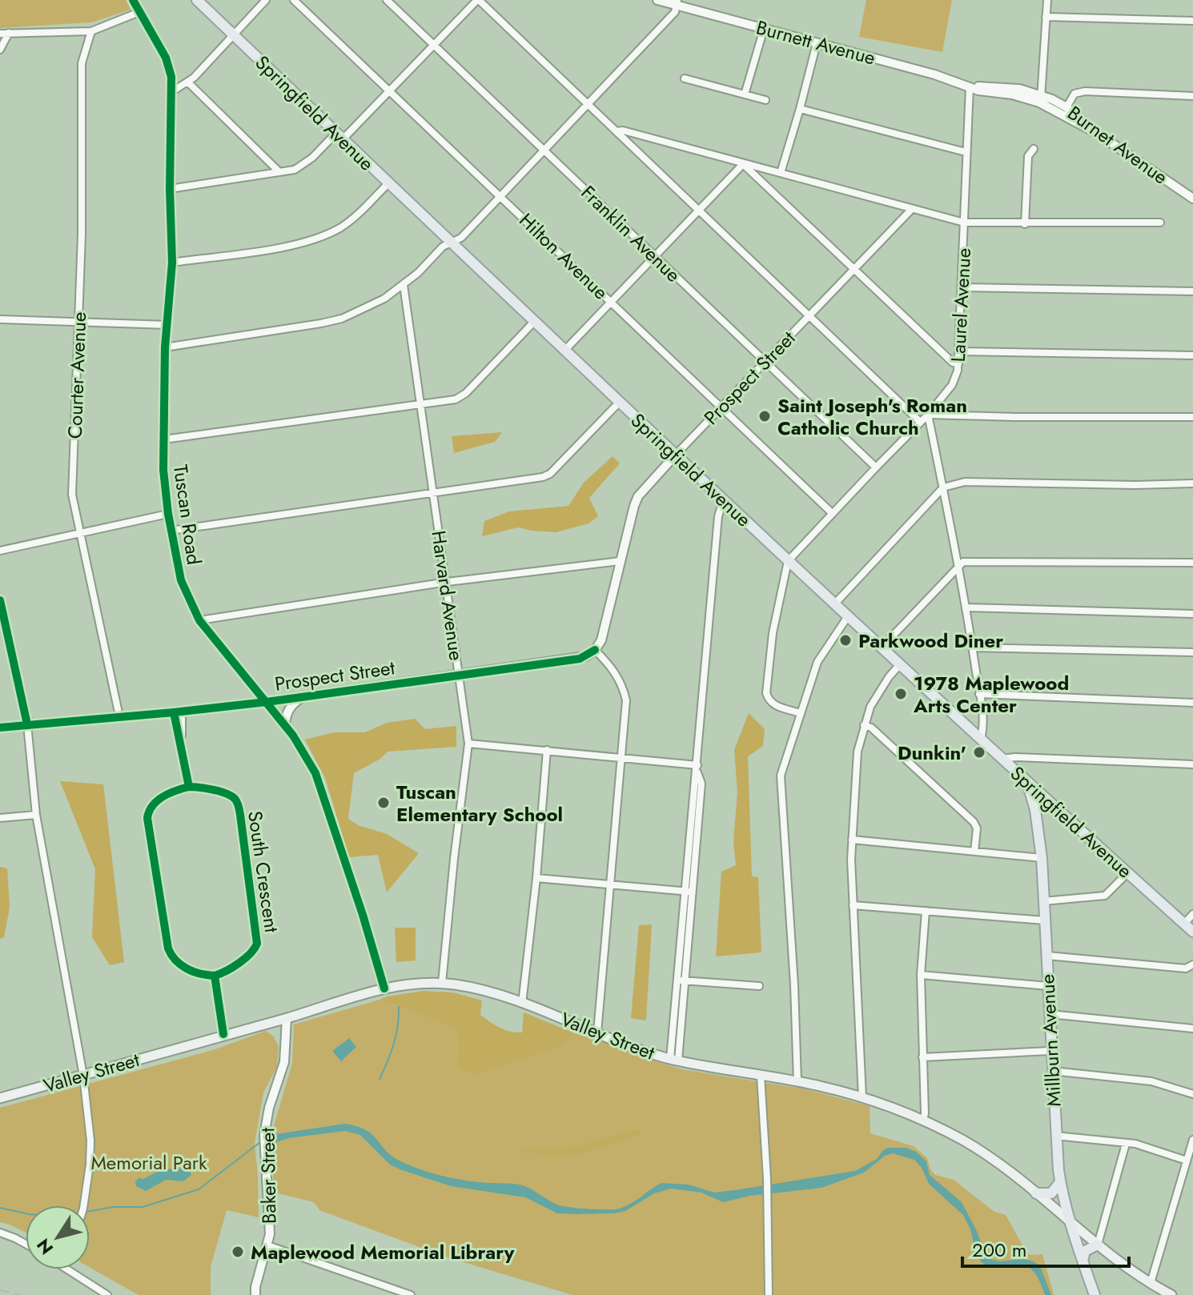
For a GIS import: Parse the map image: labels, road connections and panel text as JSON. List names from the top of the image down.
{
  "streets": {
    "main road": ["Springfield Avenue", "Valley Street", "Millburn Avenue"],
    "street": [
      "Burnett Avenue",
      "Burnet Avenue",
      "Franklin Avenue",
      "Hilton Avenue",
      "Laurel Avenue",
      "Courter Avenue",
      "Prospect Street",
      "Tuscan Road",
      "Harvard Avenue",
      "South Crescent",
      "Baker Street"
    ]
  },
  "crossings": [
    ["Burnett Avenue", "Burnet Avenue"],
    ["Burnett Avenue", "Laurel Avenue"],
    ["Springfield Avenue", "Laurel Avenue"],
    ["Springfield Avenue", "Prospect Street"],
    ["Springfield Avenue", "Millburn Avenue"],
    ["Franklin Avenue", "Laurel Avenue"],
    ["Franklin Avenue", "Prospect Street"],
    ["Hilton Avenue", "Laurel Avenue"],
    ["Hilton Avenue", "Prospect Street"],
    ["Courter Avenue", "Prospect Street"],
    ["Prospect Street", "Tuscan Road"],
    ["Prospect Street", "Harvard Avenue"],
    ["Tuscan Road", "Valley Street"],
    ["Harvard Avenue", "Valley Street"],
    ["Valley Street", "Millburn Avenue"],
    ["Valley Street", "Baker Street"]
  ],
  "parks": ["Memorial Park"],
  "places": [
    "Saint Joseph's Roman Catholic Church",
    "Parkwood Diner",
    "1978 Maplewood Arts Center",
    "Dunkin'",
    "Tuscan Elementary School",
    "Maplewood Memorial Library"
  ],
  "scale_bar": "200 m",
  "north": "bottom left"
}
